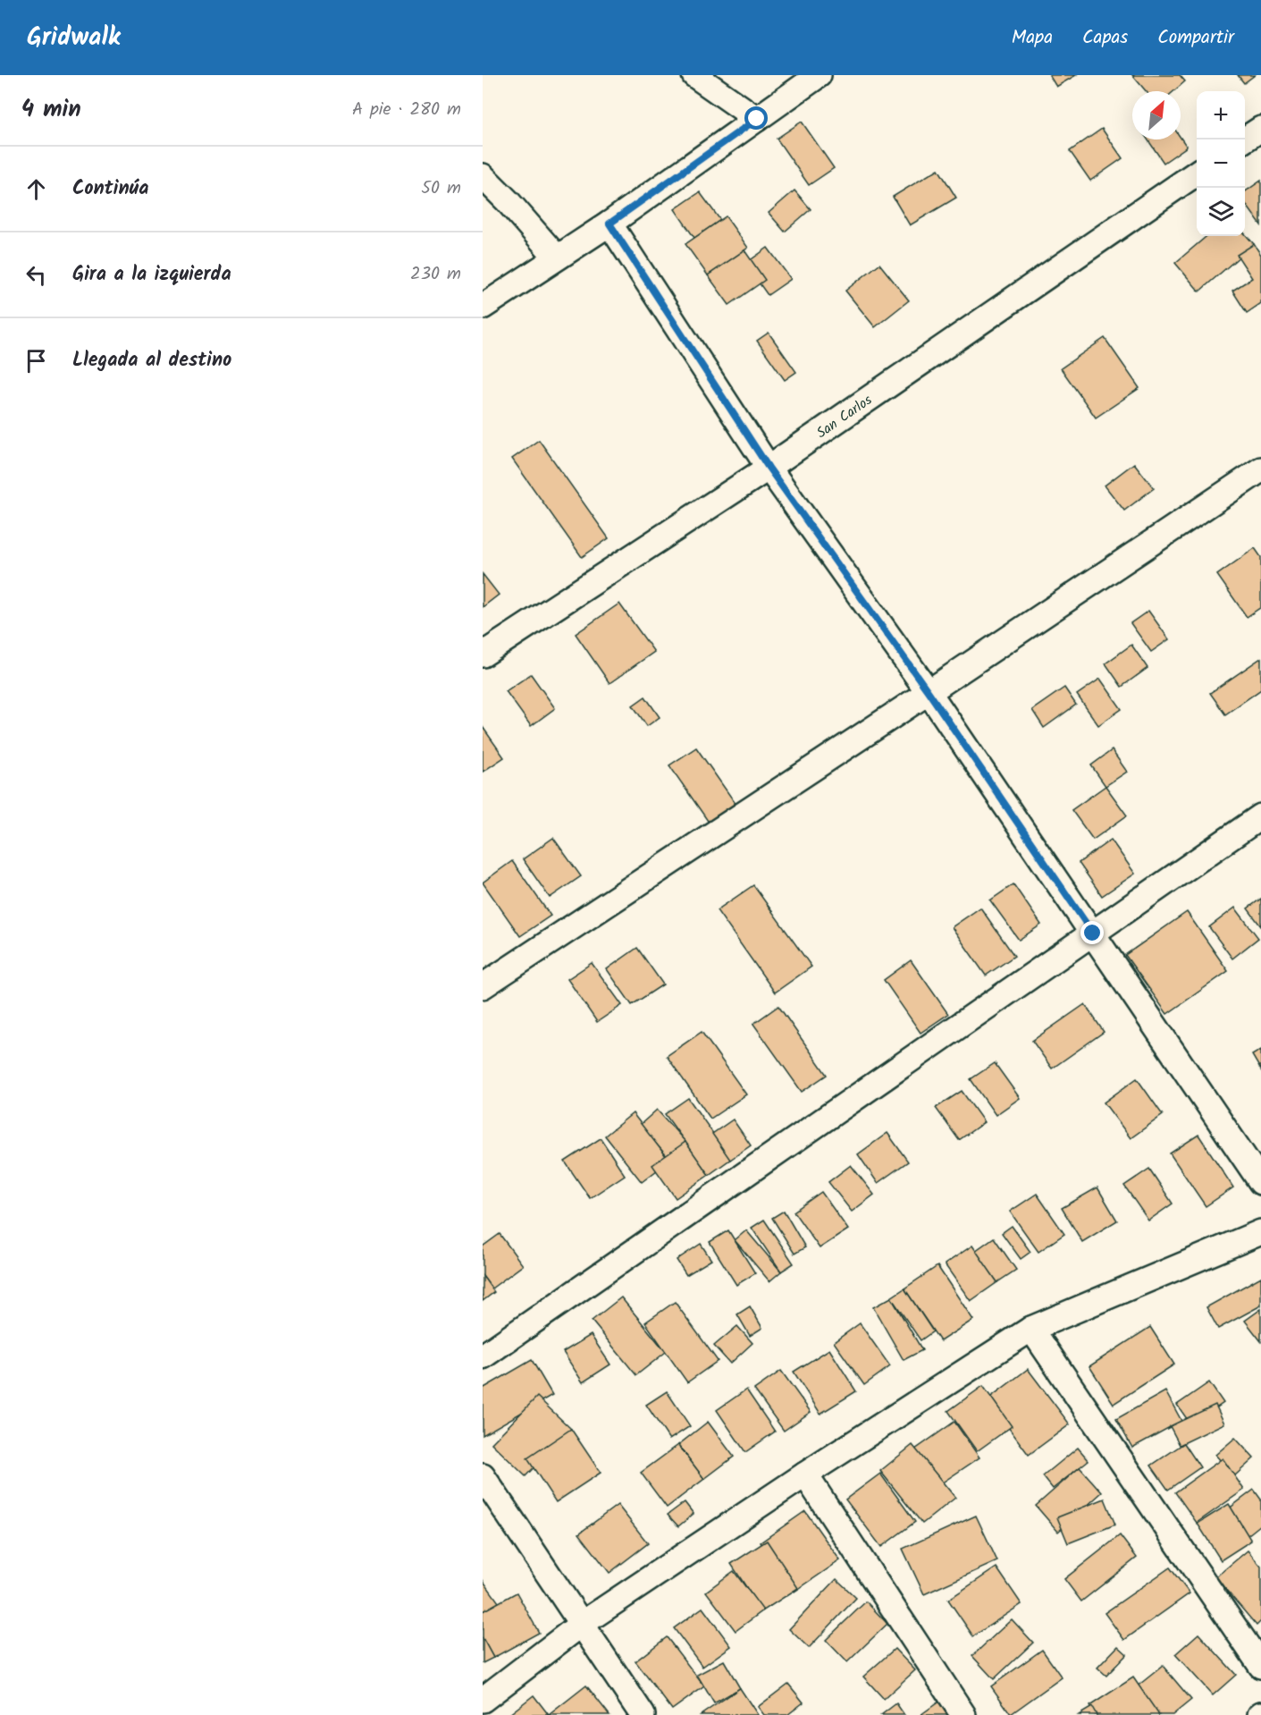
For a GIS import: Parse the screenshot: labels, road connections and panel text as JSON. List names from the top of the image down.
{
  "streets": {
    "street": ["San Carlos"]
  },
  "north": "top right",
  "page": {
    "header": "Gridwalk",
    "nav": ["Mapa", "Capas", "Compartir"],
    "heading": ["4 min", "A pie · 280 m"],
    "map_buttons": ["+", "−"],
    "list": [
      ["Continúa", "50 m"],
      ["Gira a la izquierda", "230 m"],
      "Llegada al destino"
    ]
  }
}
